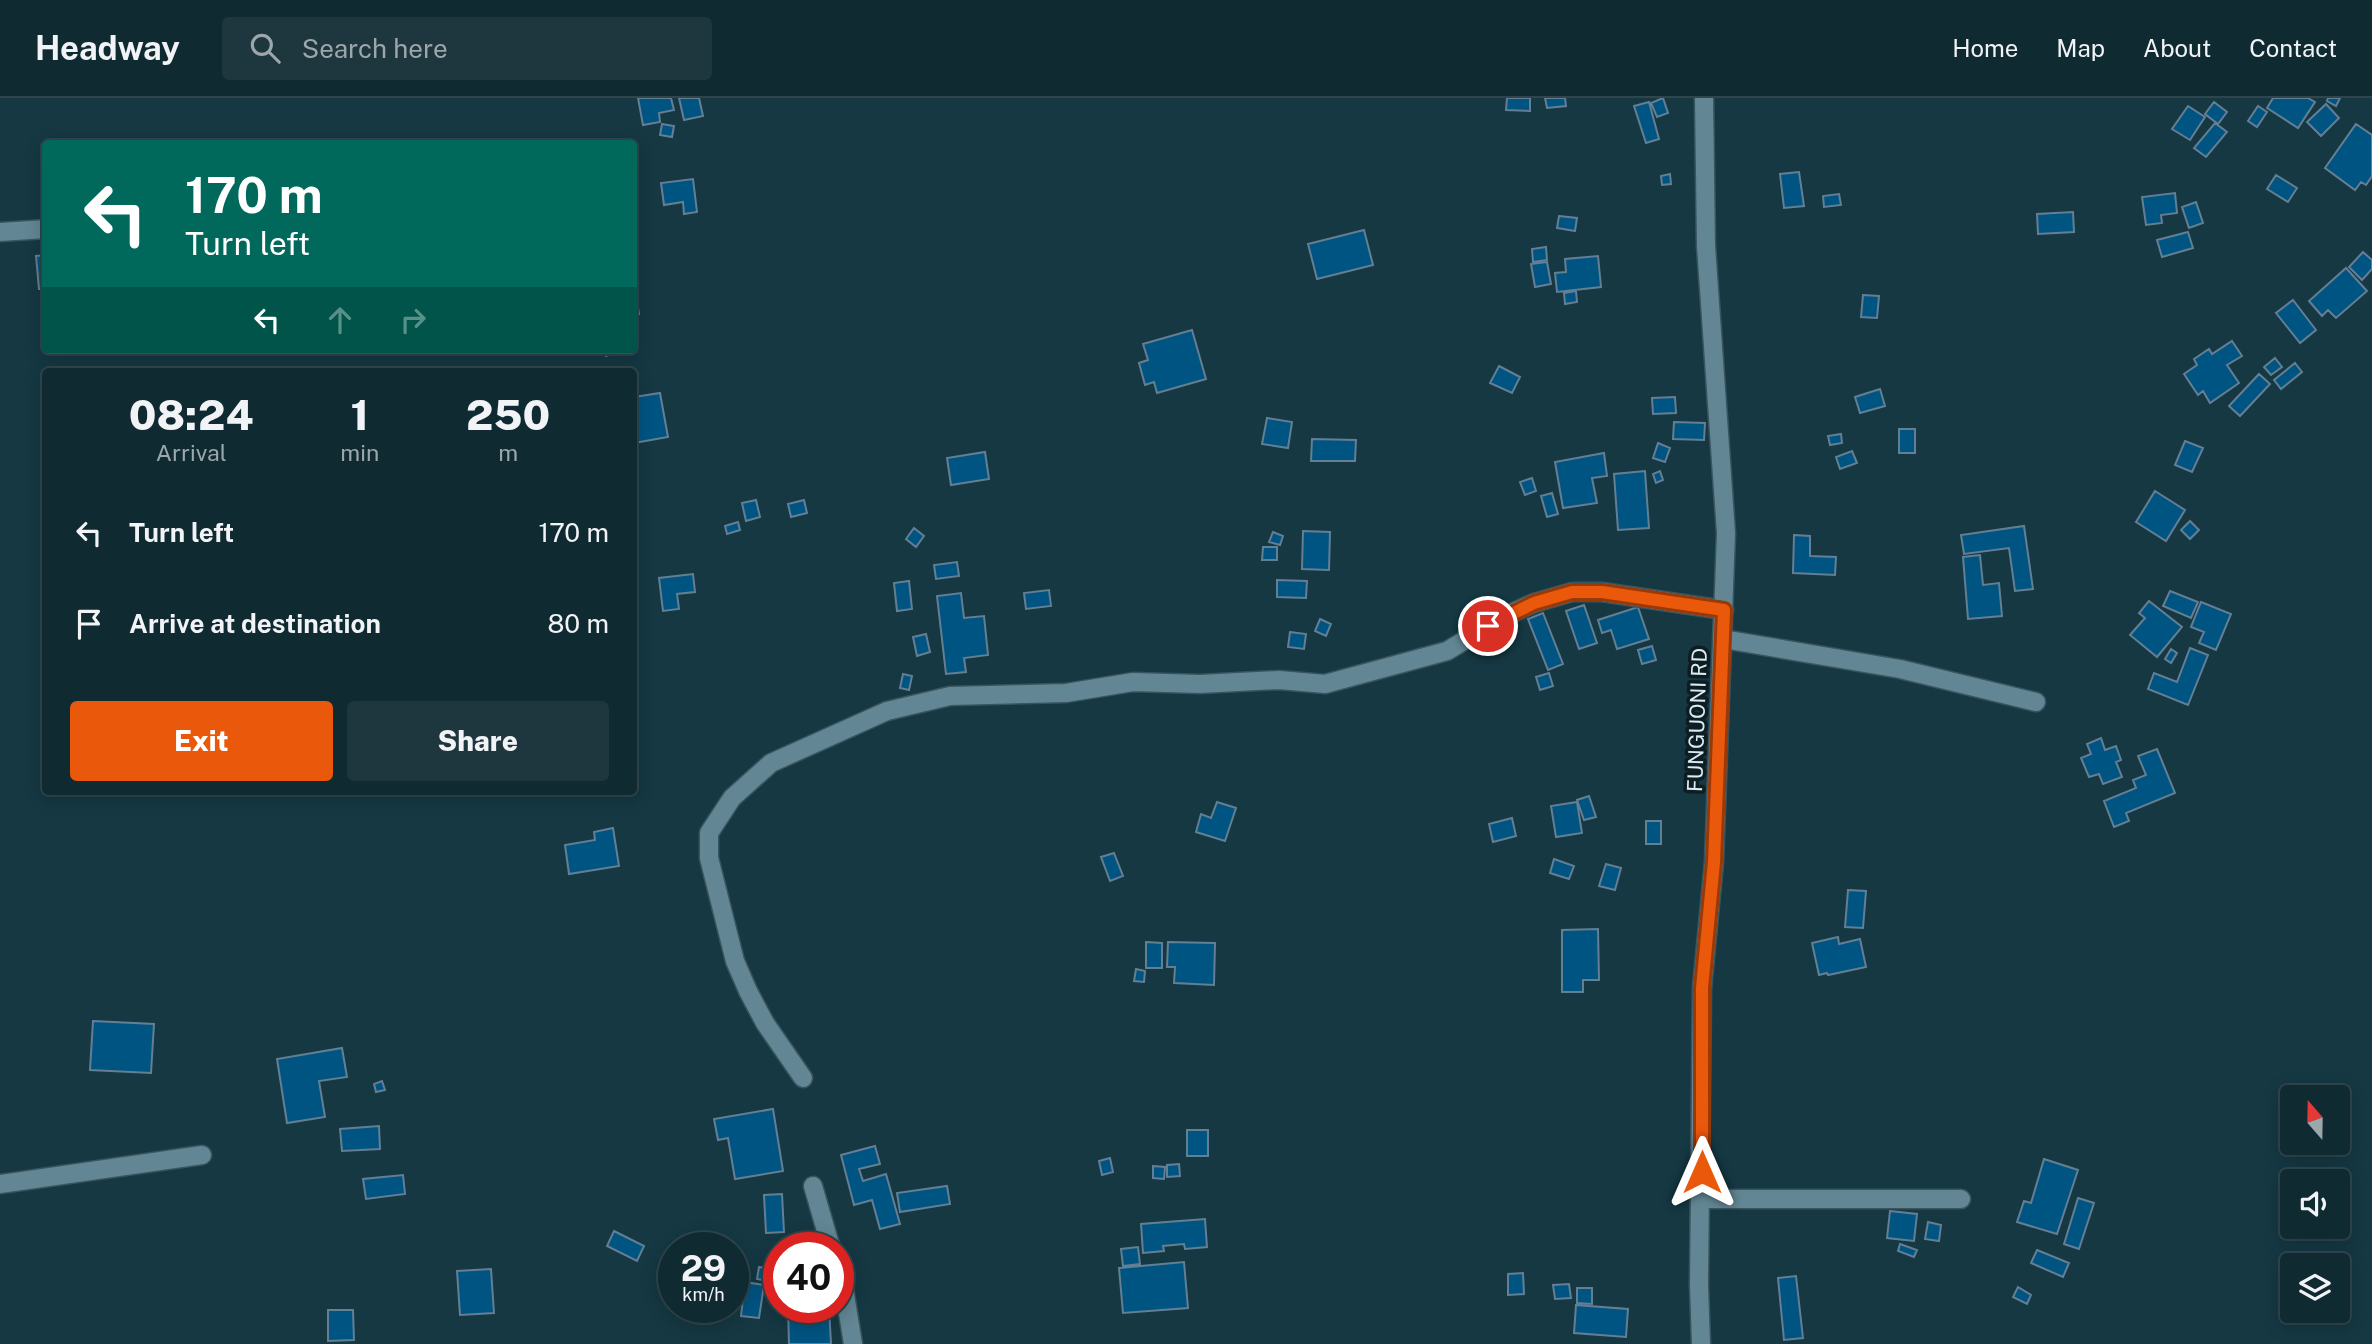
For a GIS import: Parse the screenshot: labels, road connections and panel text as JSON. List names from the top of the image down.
{
  "streets": {
    "street": ["FUNGUONI RD"]
  },
  "north": "top",
  "page": {
    "header": "Headway",
    "search": "Search here",
    "nav": [
      "Home",
      "Map",
      "About",
      "Contact"
    ],
    "turn": ["170 m", "Turn left"],
    "eta": [
      "08:24",
      "Arrival",
      "1",
      "min",
      "250",
      "m"
    ],
    "list": [
      {
        "name": "Turn left",
        "value": "170 m"
      },
      {
        "name": "Arrive at destination",
        "value": "80 m"
      }
    ],
    "buttons": ["Exit", "Share"],
    "speed": "29 km/h",
    "limit": "40"
  }
}
